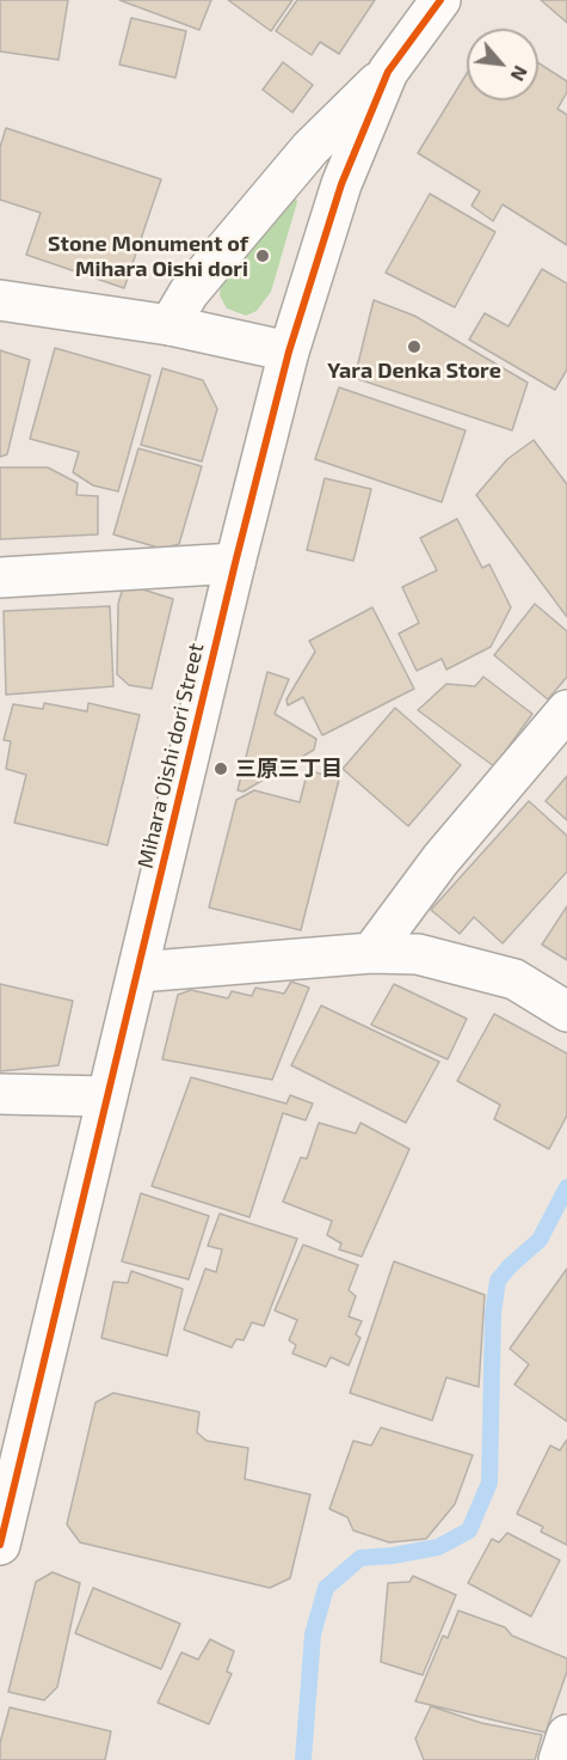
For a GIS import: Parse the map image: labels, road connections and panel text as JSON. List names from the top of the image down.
{
  "streets": {
    "street": ["Mihara Oishi dori Street"]
  },
  "places": ["Stone Monument of Mihara Oishi dori", "Yara Denka Store", "三原三丁目"],
  "north": "bottom right"
}
